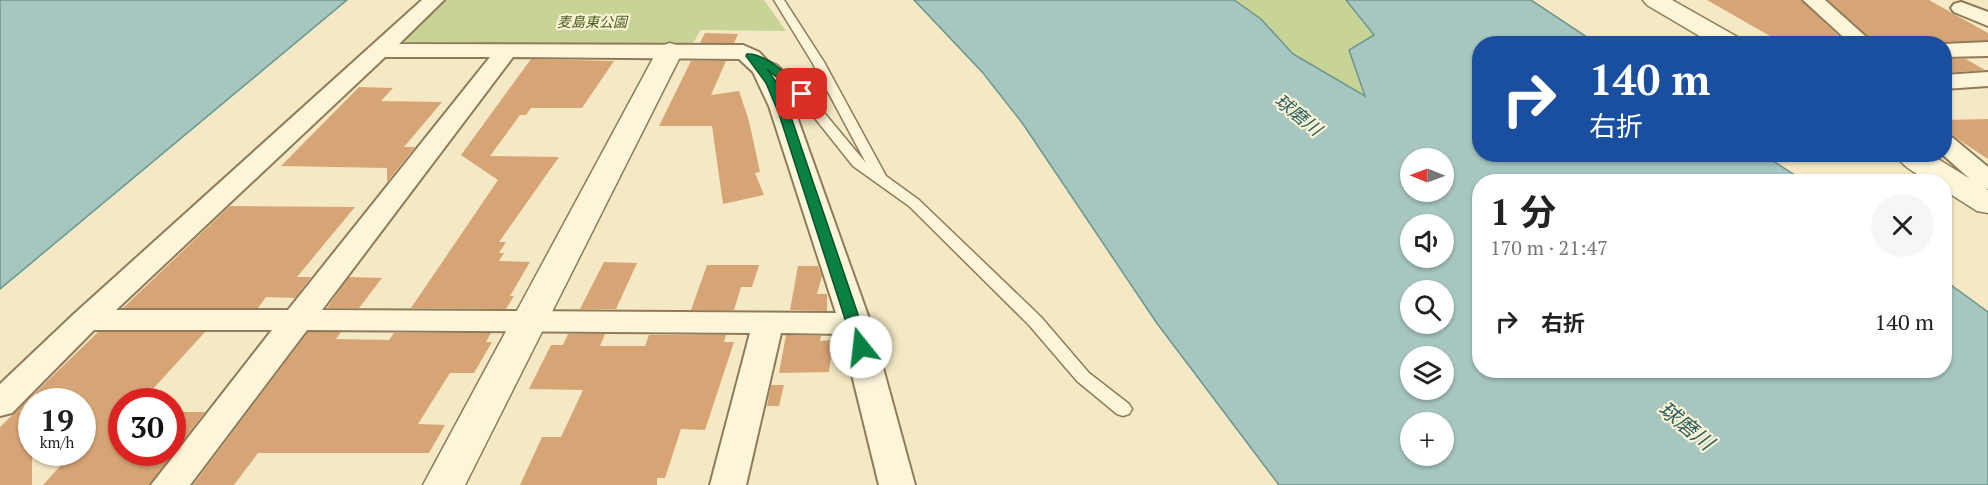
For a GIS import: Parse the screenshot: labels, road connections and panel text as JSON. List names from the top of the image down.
{
  "water": ["球磨川"],
  "parks": ["麦島東公園"],
  "north": "left",
  "page": {
    "turn": ["140 m", "右折"],
    "map_buttons": "+",
    "heading": ["1 分", "170 m · 21:47"],
    "list": [
      {
        "name": "右折",
        "value": "140 m"
      }
    ],
    "speed": "19 km/h",
    "limit": "30"
  }
}
